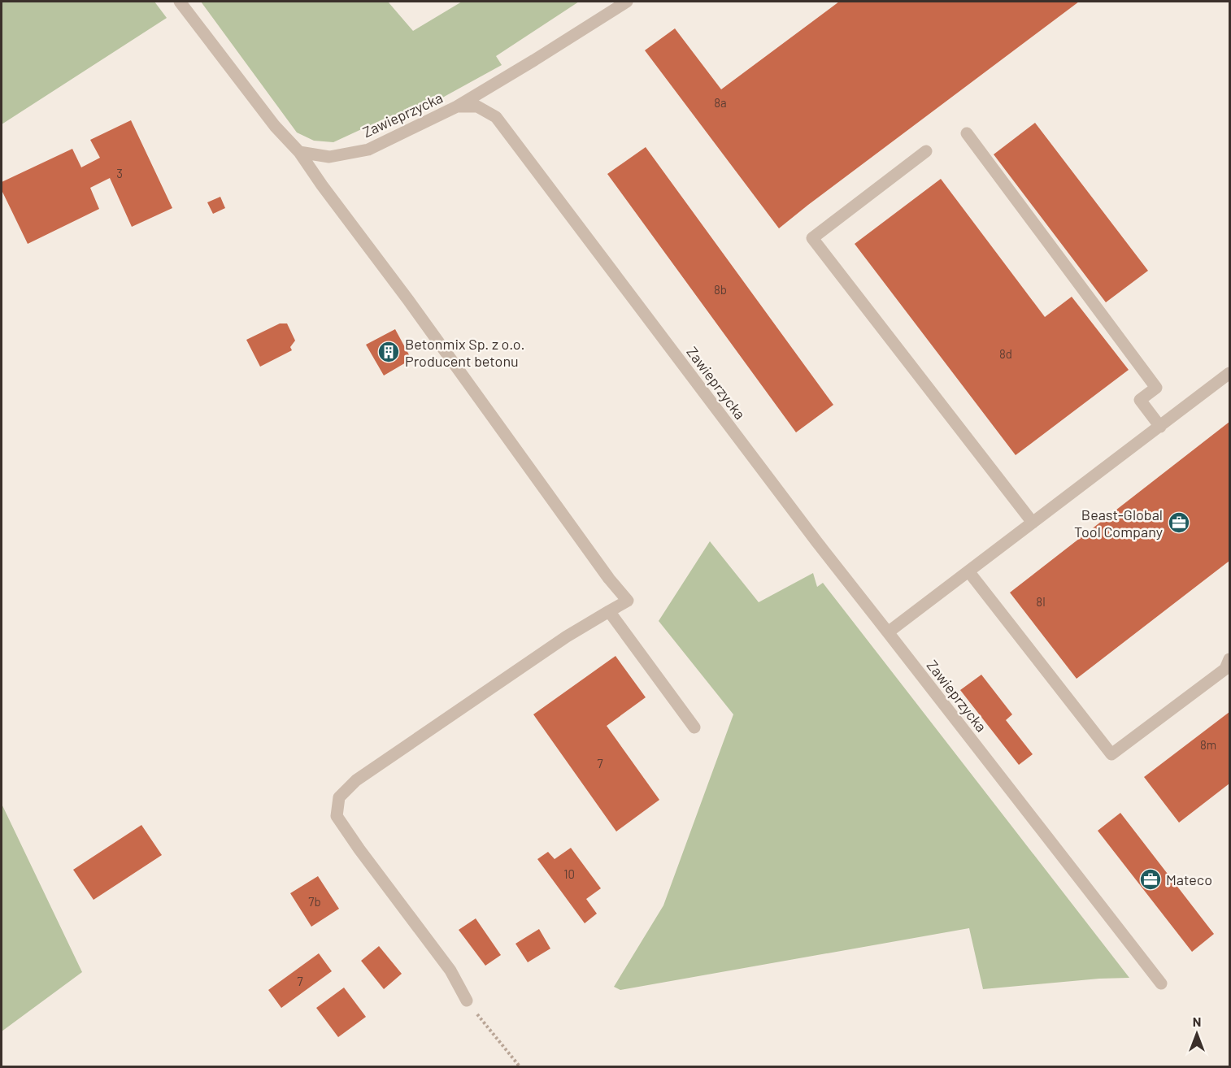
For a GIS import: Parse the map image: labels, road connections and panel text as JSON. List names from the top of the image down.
{
  "streets": {
    "street": ["Zawieprzycka"]
  },
  "places": {
    "building": ["Betonmix Sp. z o.o. Producent betonu"],
    "office": ["Beast-Global Tool Company", "Mateco"]
  },
  "house_numbers": [
    "8a",
    "3",
    "8b",
    "8d",
    "8l",
    "8m",
    "7",
    "10",
    "7b",
    "7"
  ],
  "north": "top"
}
